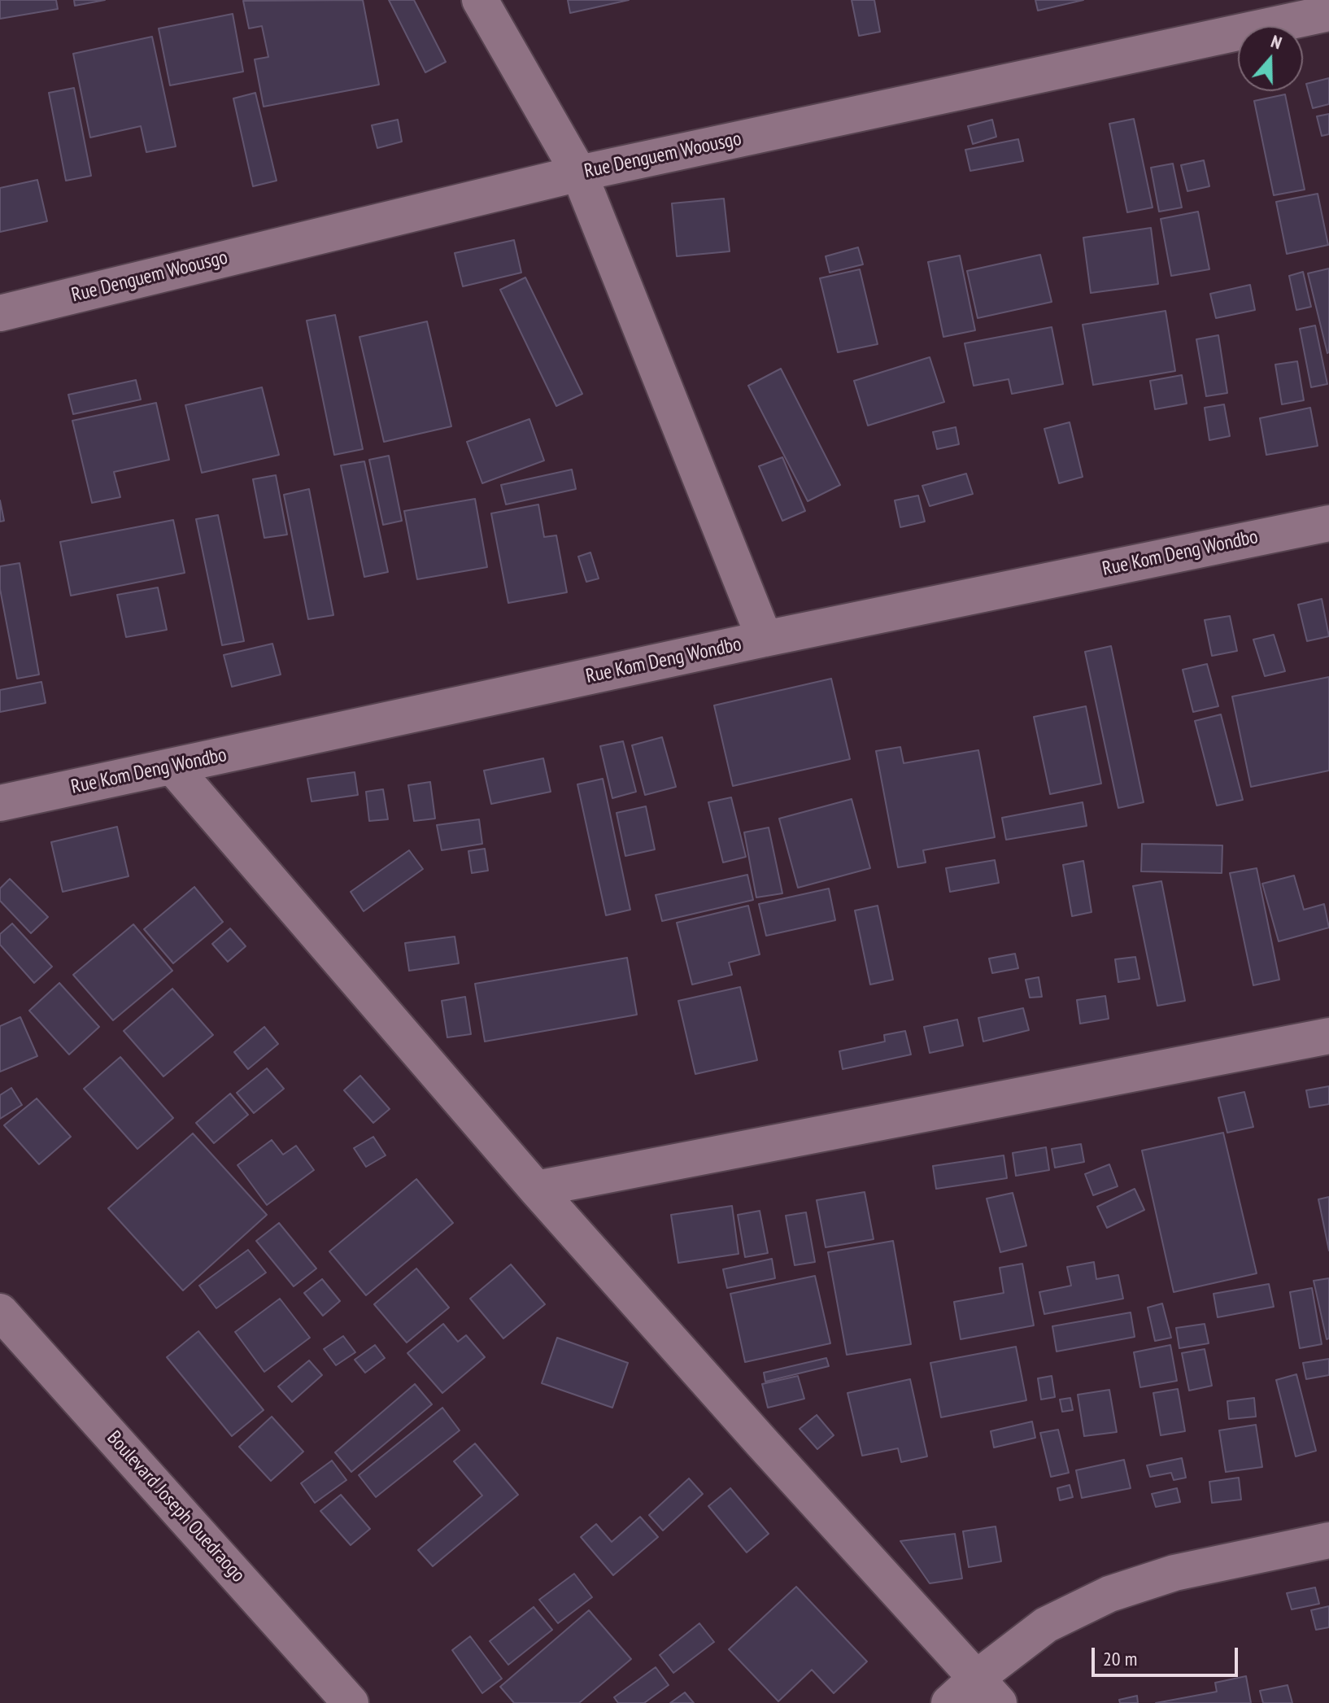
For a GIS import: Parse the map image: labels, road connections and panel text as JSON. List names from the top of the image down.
{
  "streets": {
    "street": ["Rue Denguem Woousgo", "Rue Kom Deng Wondbo", "Boulevard Joseph Ouedraogo"]
  },
  "scale_bar": "20 m",
  "north": "top"
}
